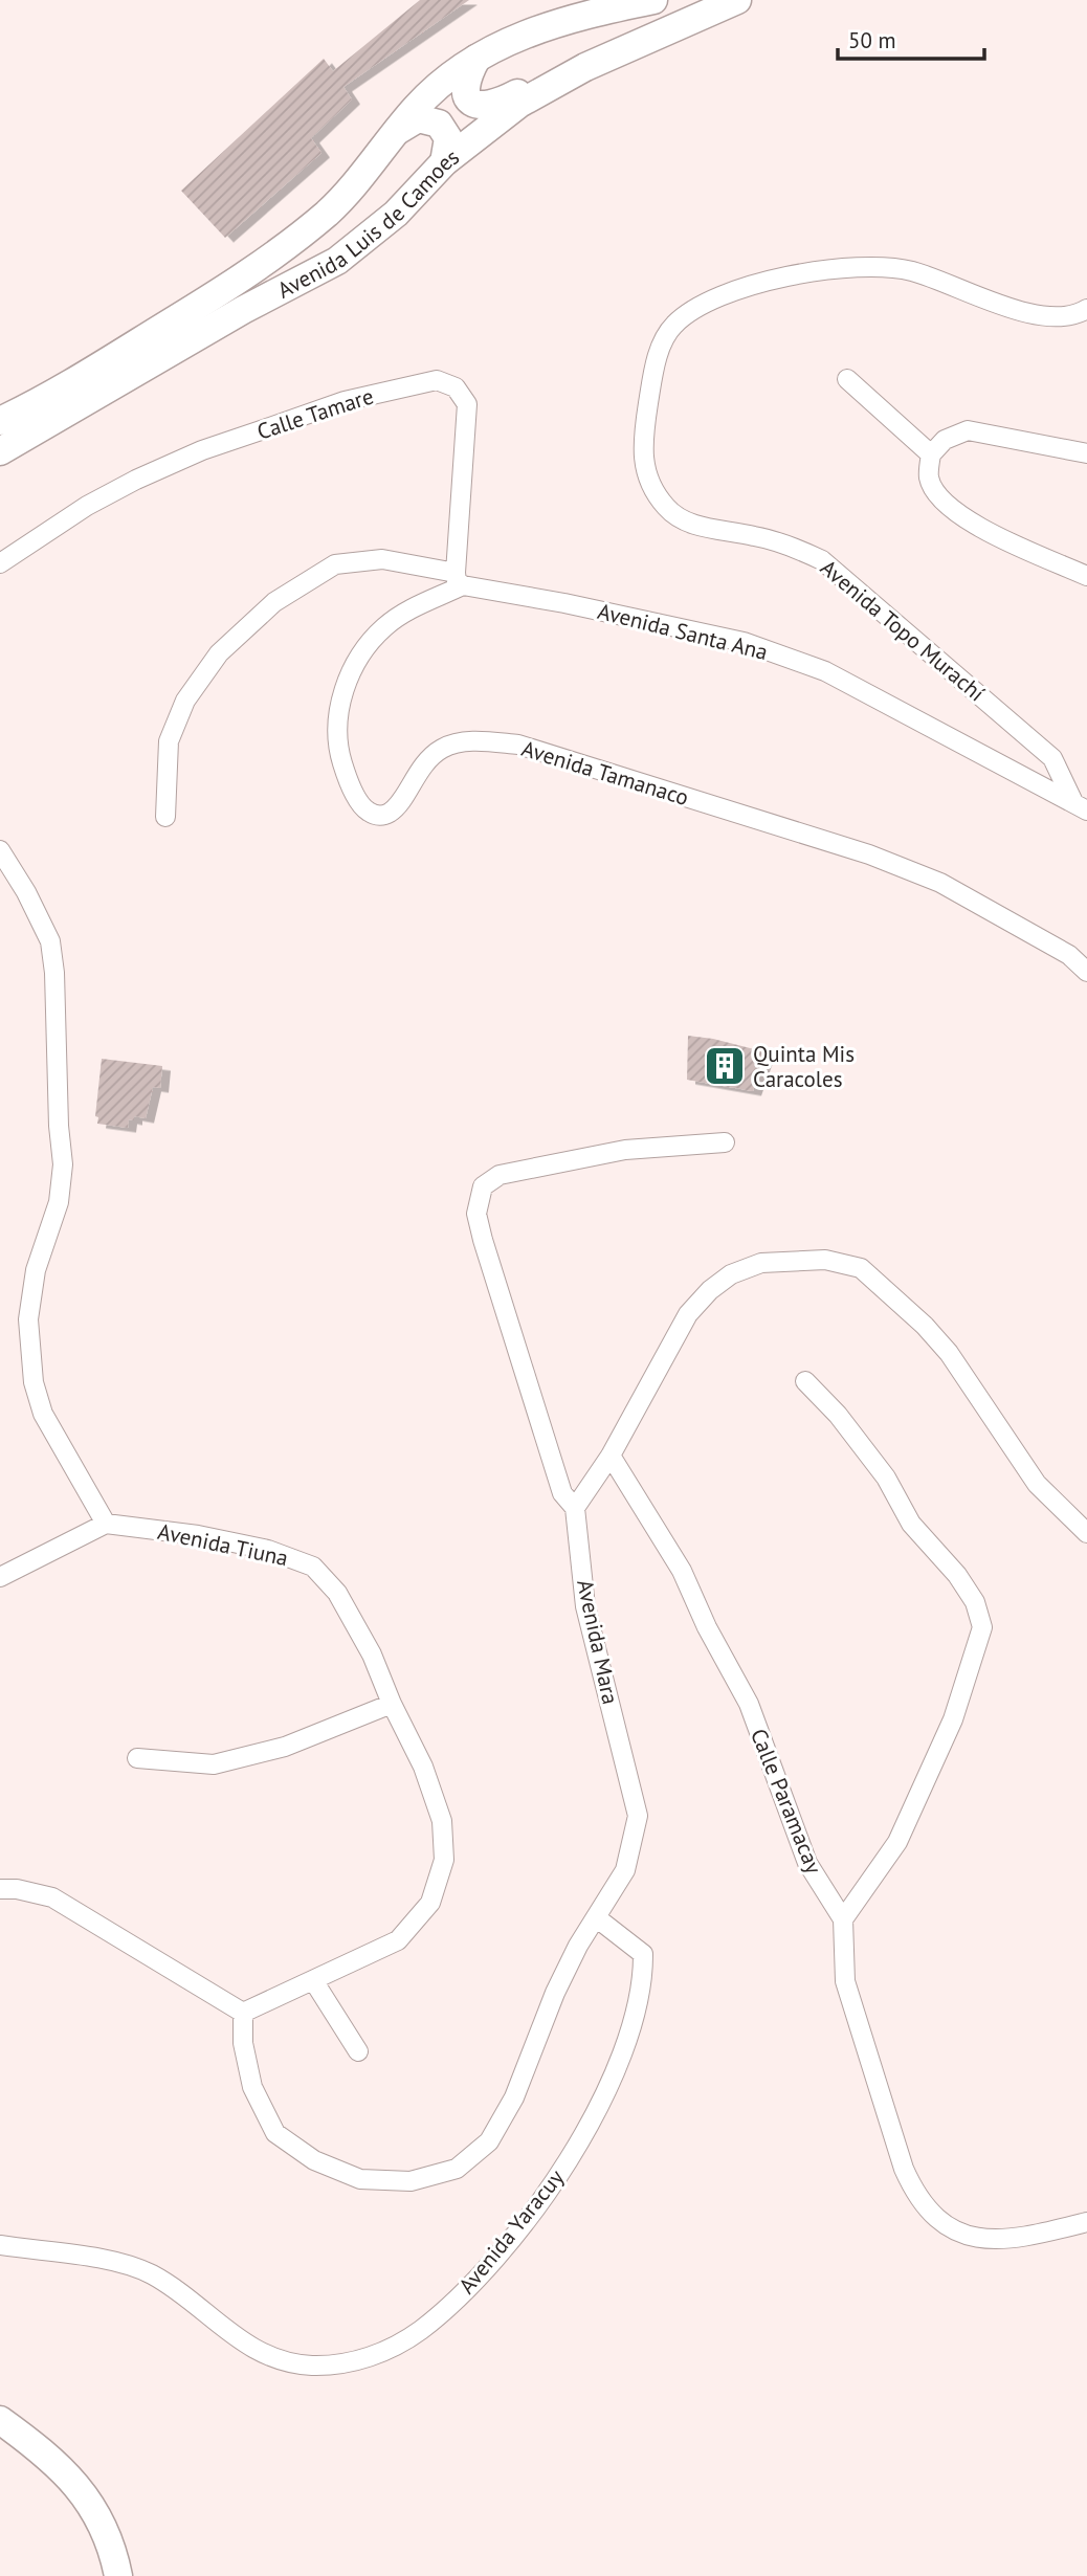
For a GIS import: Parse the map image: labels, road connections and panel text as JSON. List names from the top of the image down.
{
  "streets": {
    "street": [
      "Avenida Luis de Camoes",
      "Calle Tamare",
      "Avenida Topo Murachí",
      "Avenida Santa Ana",
      "Avenida Tamanaco",
      "Avenida Tiuna",
      "Avenida Mara",
      "Calle Paramacay",
      "Avenida Yaracuy"
    ]
  },
  "crossings": [
    ["Calle Tamare", "Avenida Santa Ana"],
    ["Calle Tamare", "Avenida Tamanaco"],
    ["Avenida Topo Murachí", "Avenida Santa Ana"],
    ["Avenida Santa Ana", "Avenida Tamanaco"],
    ["Avenida Tiuna", "Avenida Mara"],
    ["Avenida Mara", "Avenida Yaracuy"]
  ],
  "places": {
    "building": ["Quinta Mis Caracoles"]
  },
  "scale_bar": "50 m"
}
